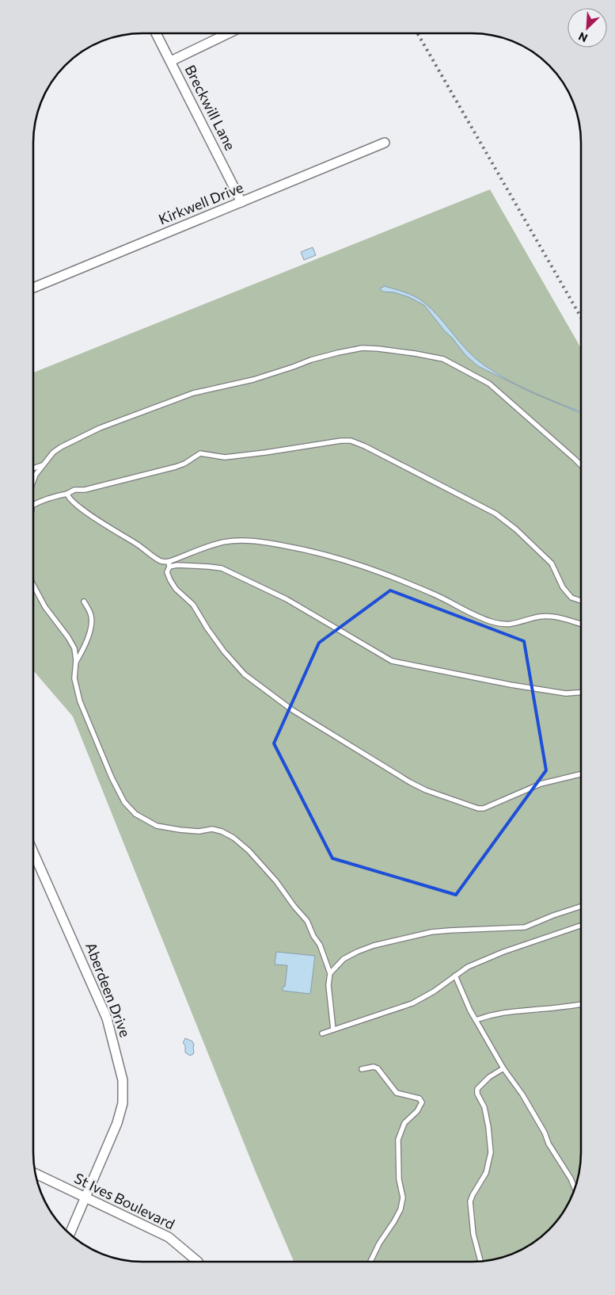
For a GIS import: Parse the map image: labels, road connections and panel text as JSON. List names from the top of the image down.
{
  "streets": {
    "street": [
      "Breckwill Lane",
      "Kirkwell Drive",
      "Aberdeen Drive",
      "St Ives Boulevard"
    ]
  },
  "crossings": [
    ["Breckwill Lane", "Kirkwell Drive"],
    ["Aberdeen Drive", "St Ives Boulevard"]
  ],
  "north": "bottom left"
}
